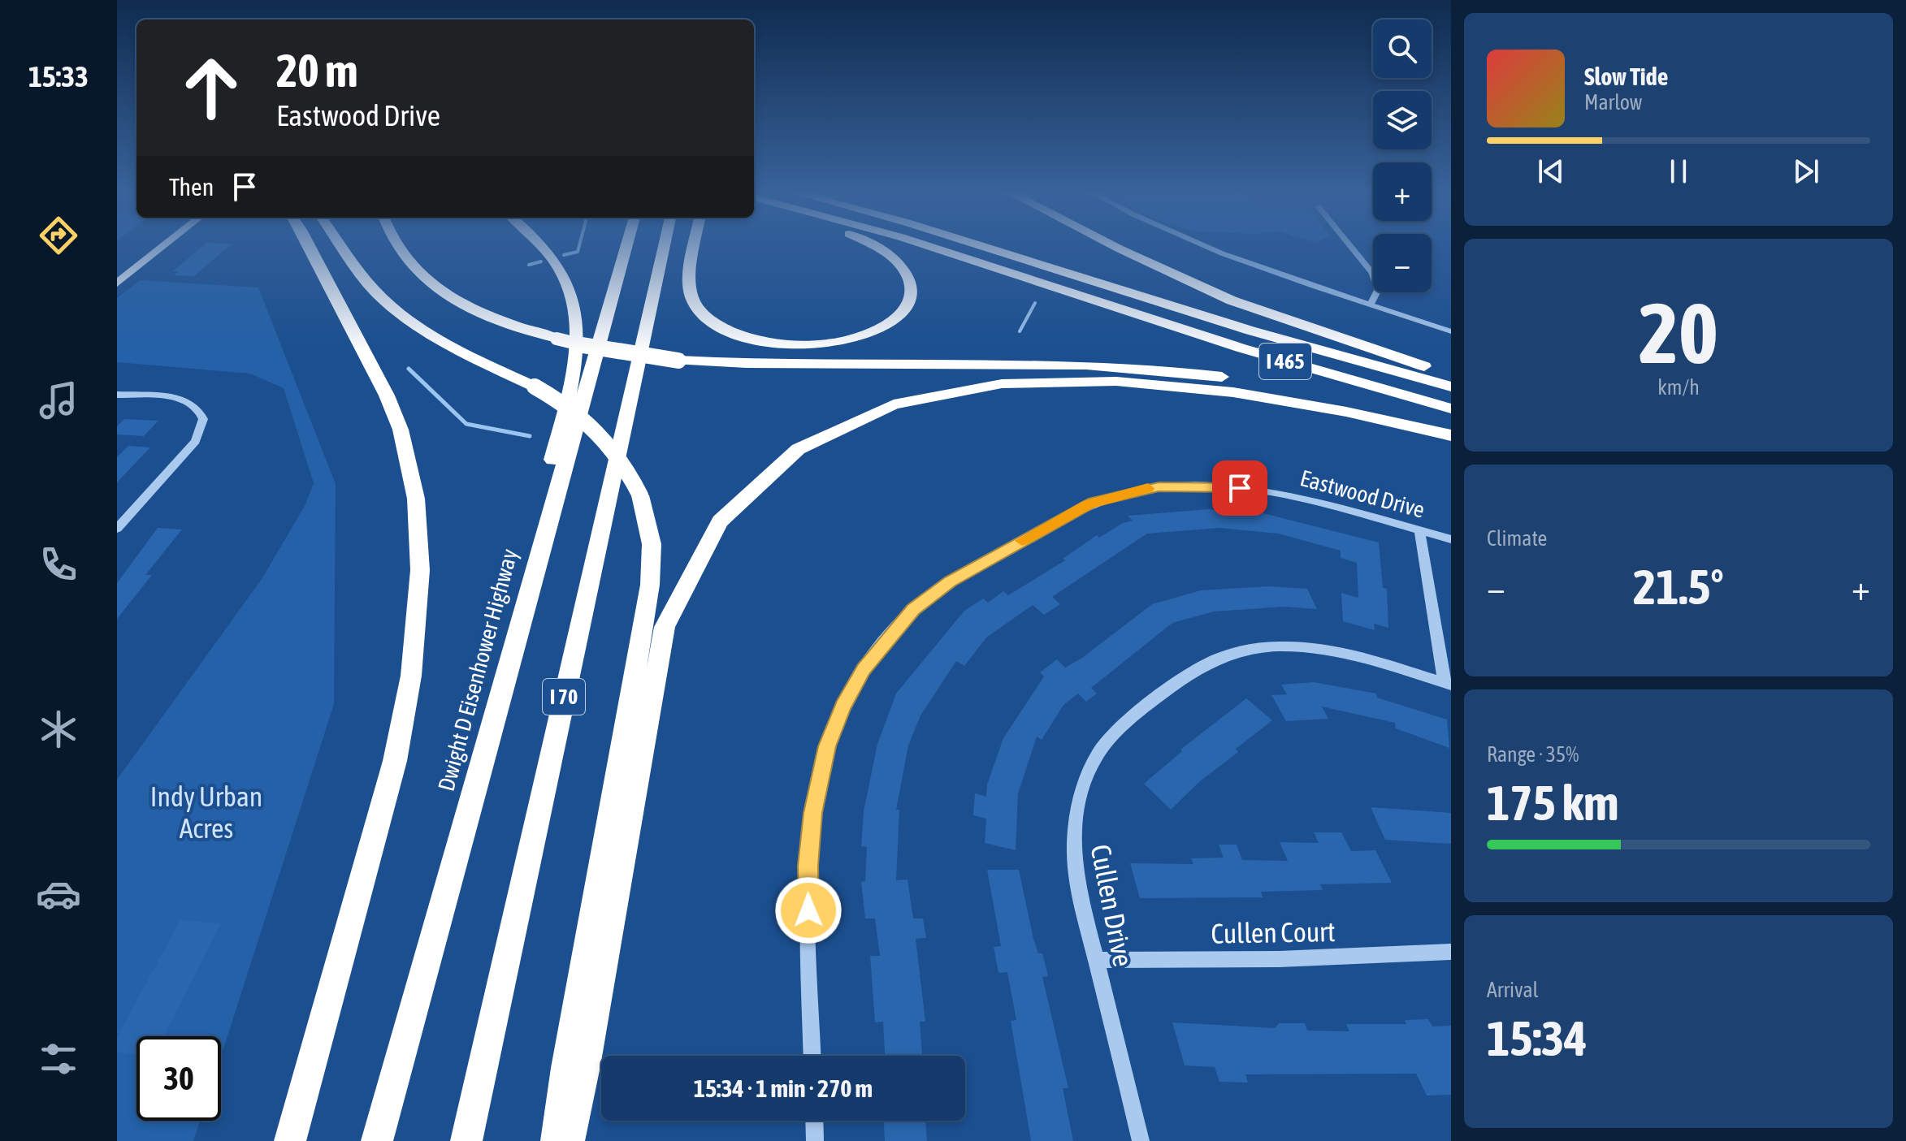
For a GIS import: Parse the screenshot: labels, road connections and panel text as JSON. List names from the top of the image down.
{
  "streets": {
    "highway": ["I 465", "Dwight D Eisenhower Highway", "I 70"],
    "street": ["Eastwood Drive", "Cullen Drive", "Cullen Court"]
  },
  "crossings": [
    ["Cullen Drive", "Cullen Court"]
  ],
  "parks": ["Indy Urban Acres"],
  "page": {
    "tabs": "15:33",
    "map_buttons": ["+", "−"],
    "turn": ["20 m", "Eastwood Drive"],
    "song": ["Slow Tide", "Marlow"],
    "then": "Then",
    "tile": [
      ["20", "km/h"],
      "Climate",
      ["Range · 35%", "175 km"],
      ["Arrival", "15:34"]
    ],
    "heat": ["−", "21.5°", "+"],
    "limit": "30",
    "trip": "15:34 · 1 min · 270 m"
  }
}
